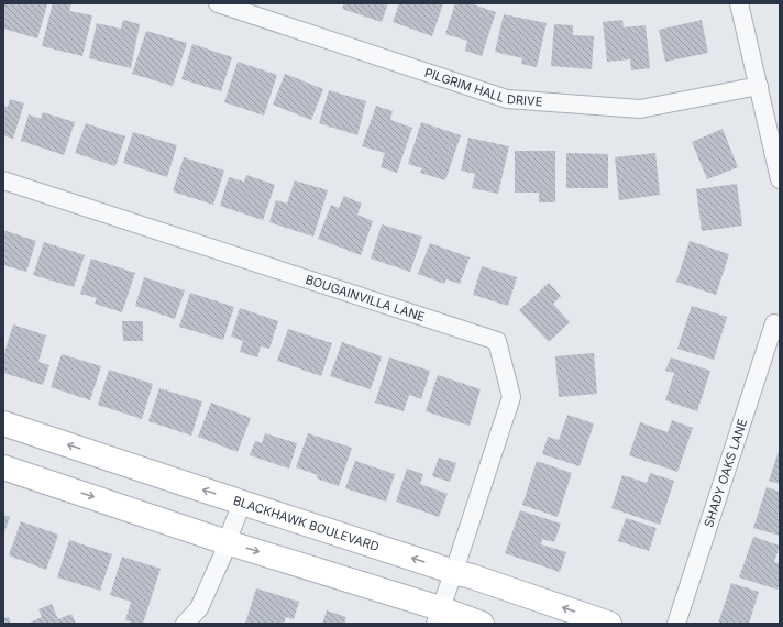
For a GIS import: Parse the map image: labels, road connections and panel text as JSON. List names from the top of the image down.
{
  "streets": {
    "main road": ["BLACKHAWK BOULEVARD"],
    "street": ["PILGRIM HALL DRIVE", "BOUGAINVILLA LANE", "SHADY OAKS LANE"]
  },
  "crossings": [
    ["BOUGAINVILLA LANE", "BLACKHAWK BOULEVARD"]
  ]
}
